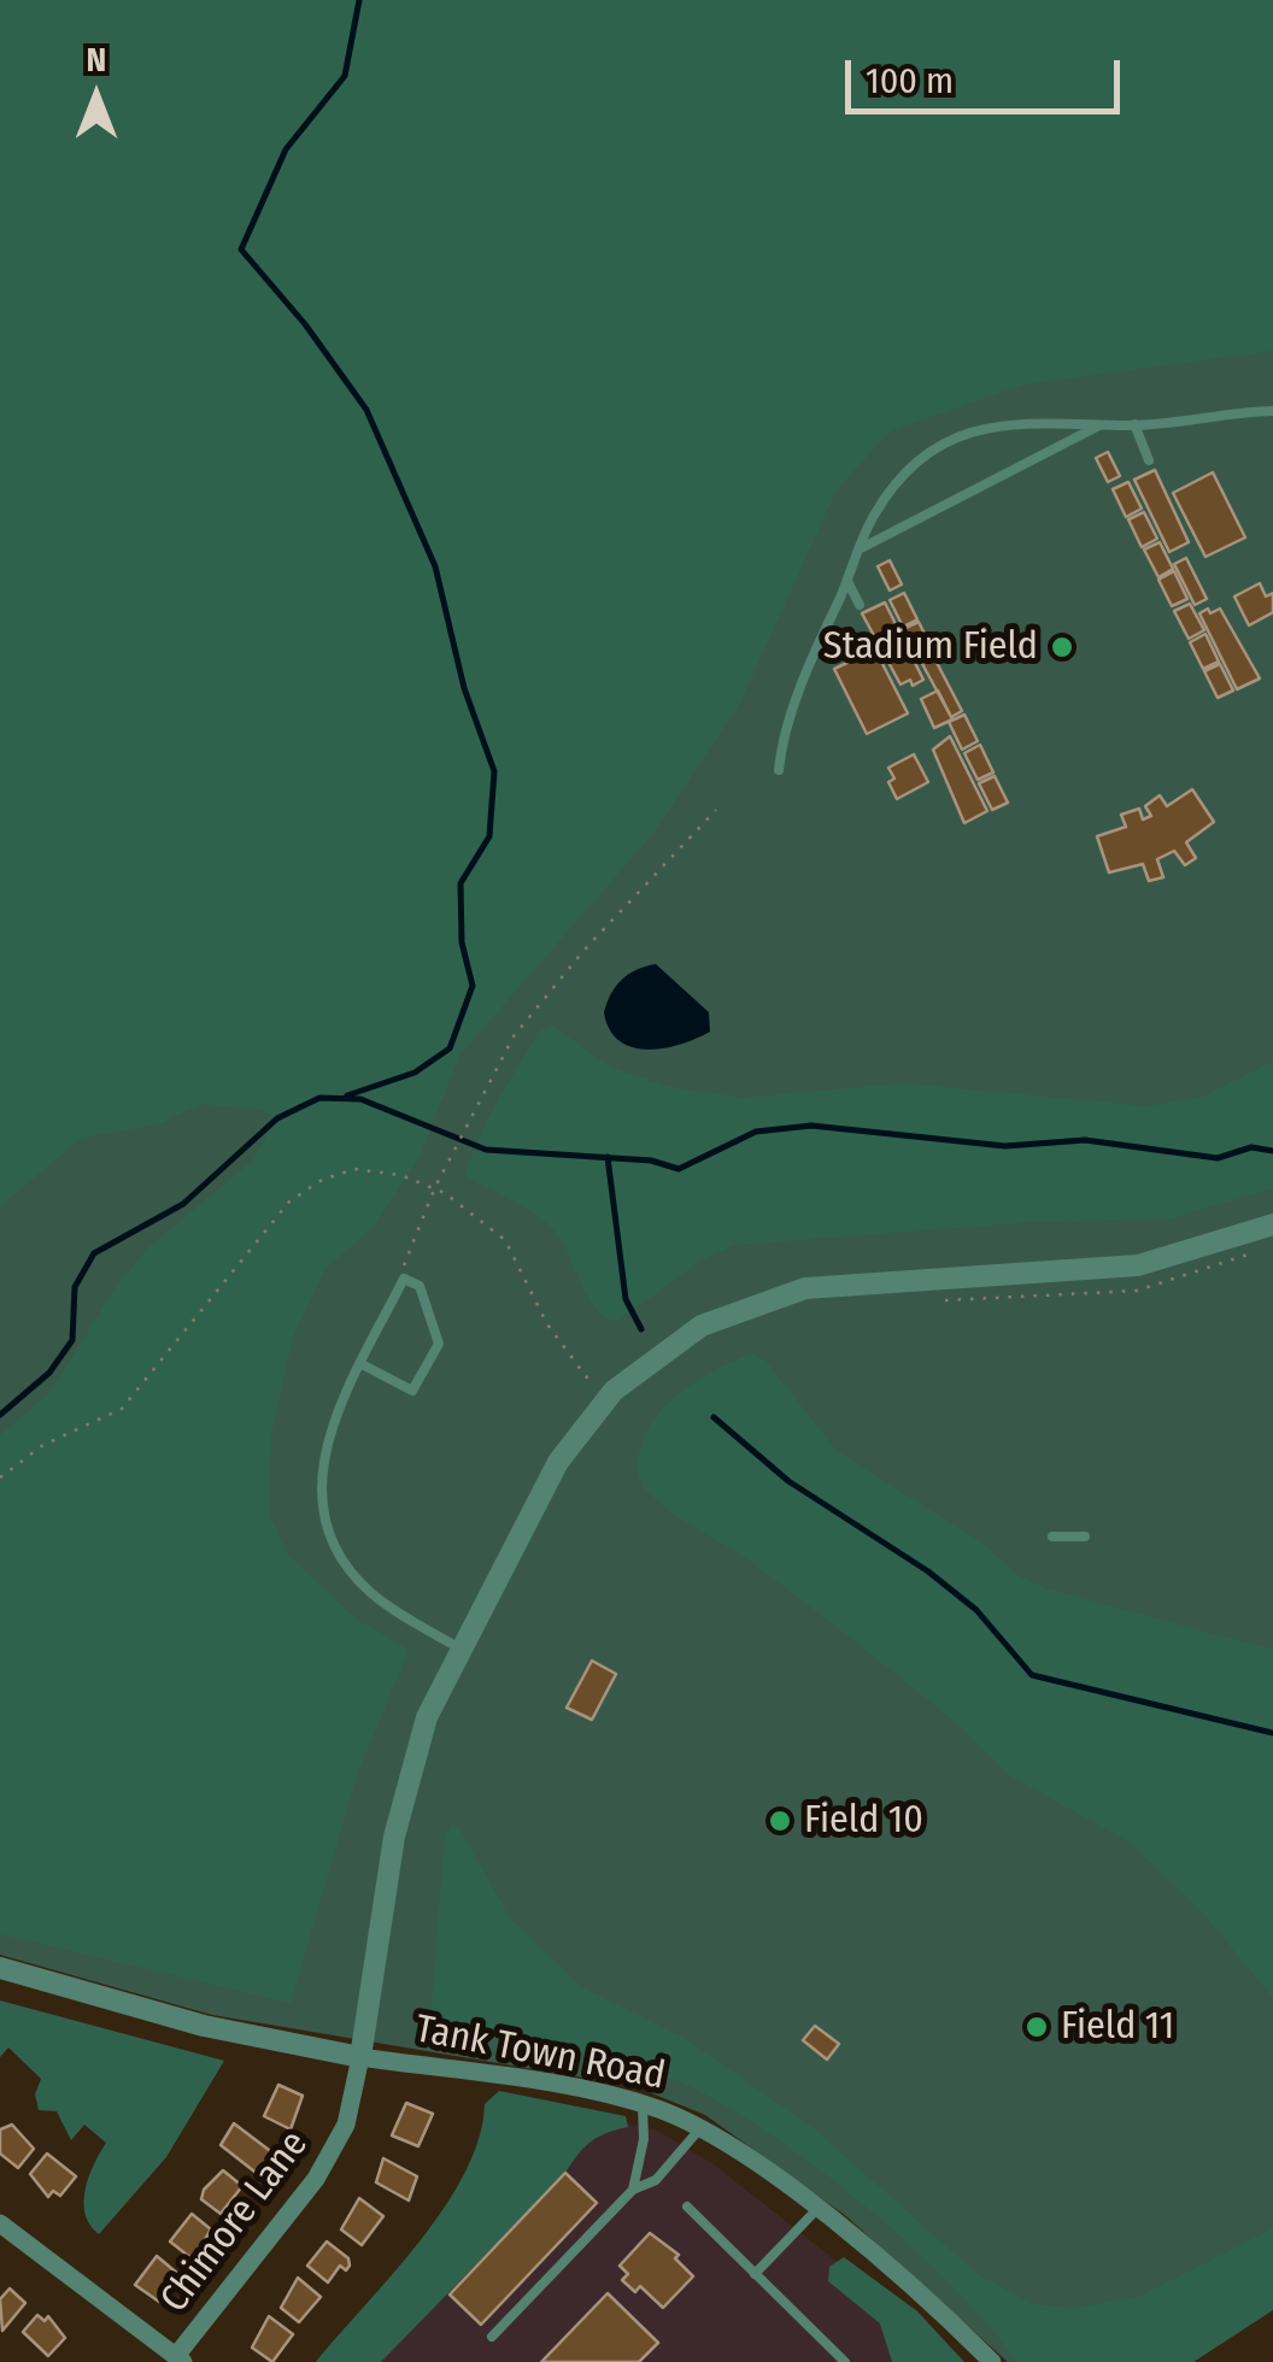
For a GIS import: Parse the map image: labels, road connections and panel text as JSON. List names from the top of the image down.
{
  "streets": {
    "street": ["Tank Town Road", "Chimore Lane"]
  },
  "crossings": [
    ["Tank Town Road", "Chimore Lane"]
  ],
  "places": ["Stadium Field", "Field 10", "Field 11"],
  "scale_bar": "100 m",
  "north": "top"
}
